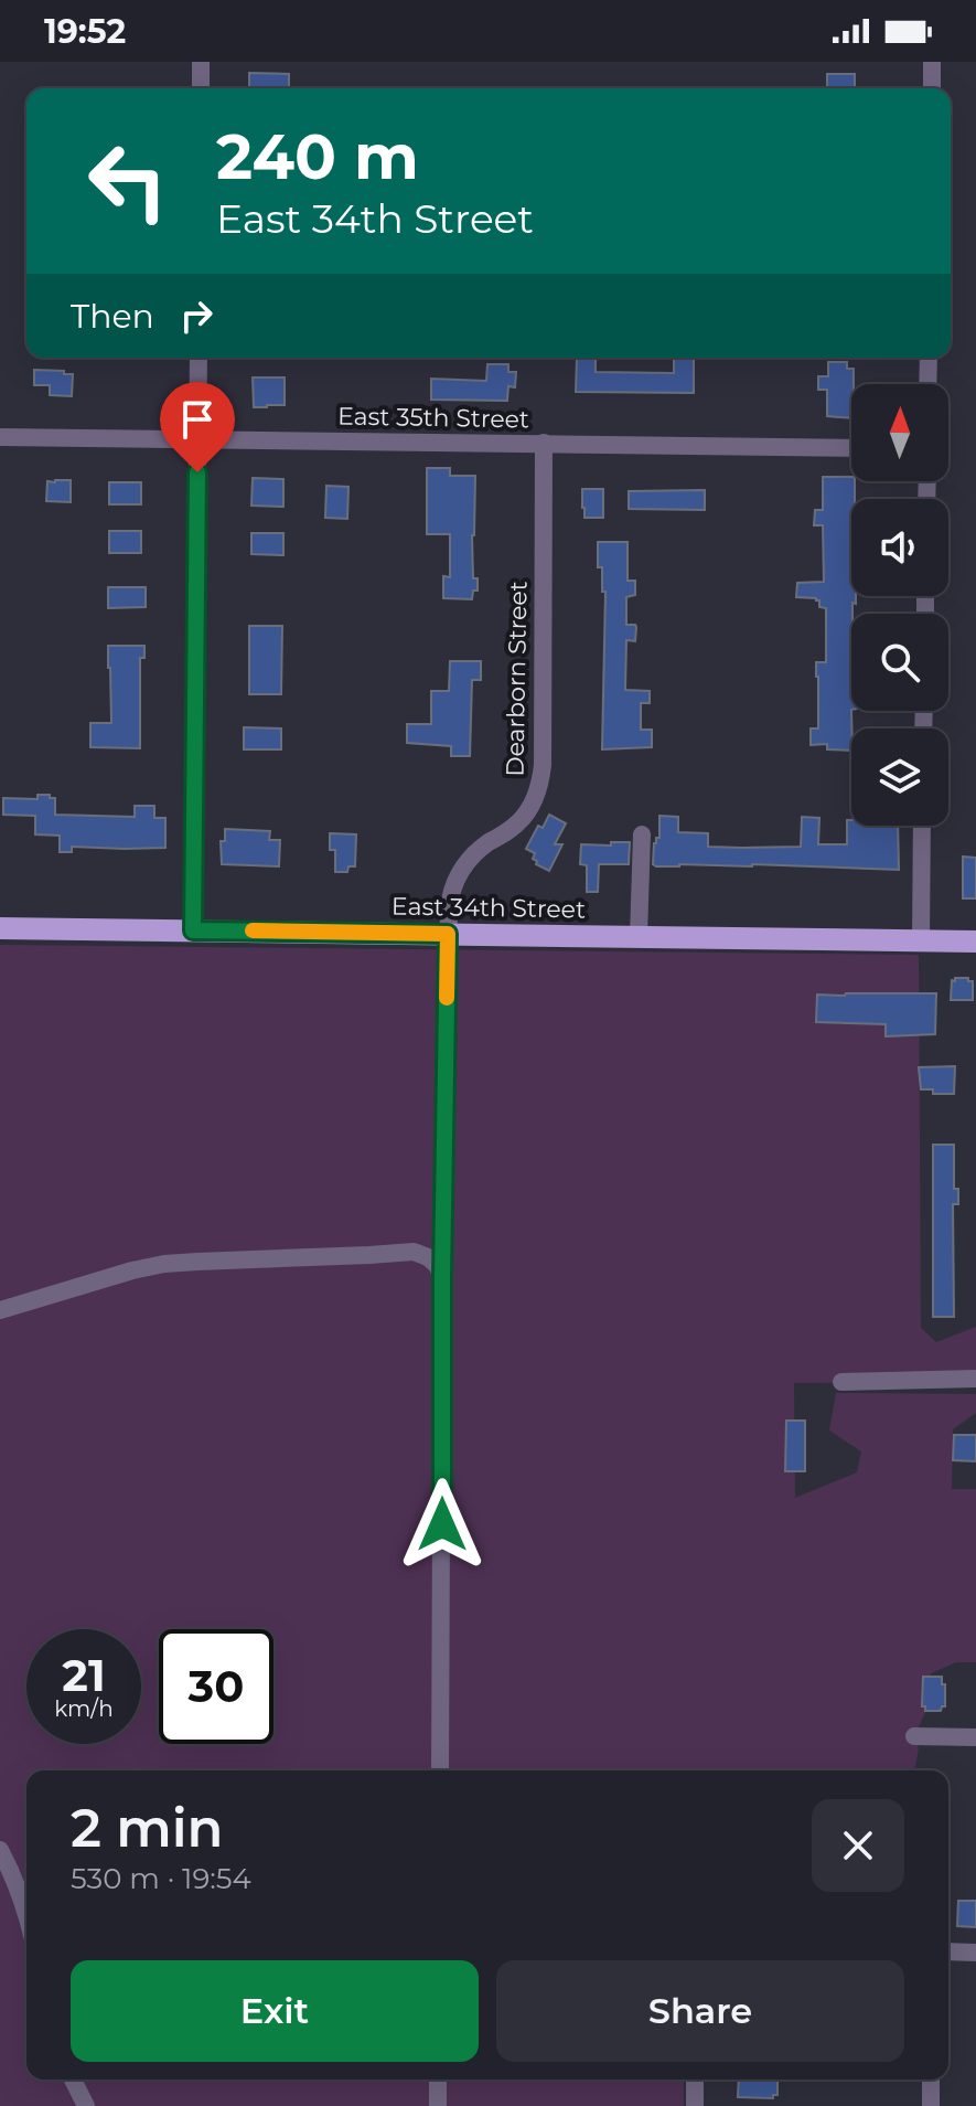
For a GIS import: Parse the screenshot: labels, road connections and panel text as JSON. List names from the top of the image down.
{
  "streets": {
    "main road": ["East 34th Street"],
    "street": ["East 35th Street", "Dearborn Street"]
  },
  "crossings": [
    ["East 35th Street", "Dearborn Street"],
    ["Dearborn Street", "East 34th Street"]
  ],
  "north": "top",
  "page": {
    "status": "19:52",
    "turn": ["240 m", "East 34th Street"],
    "then": "Then",
    "speed": "21 km/h",
    "limit": "30",
    "heading": ["2 min", "530 m · 19:54"],
    "buttons": ["Exit", "Share"]
  }
}
